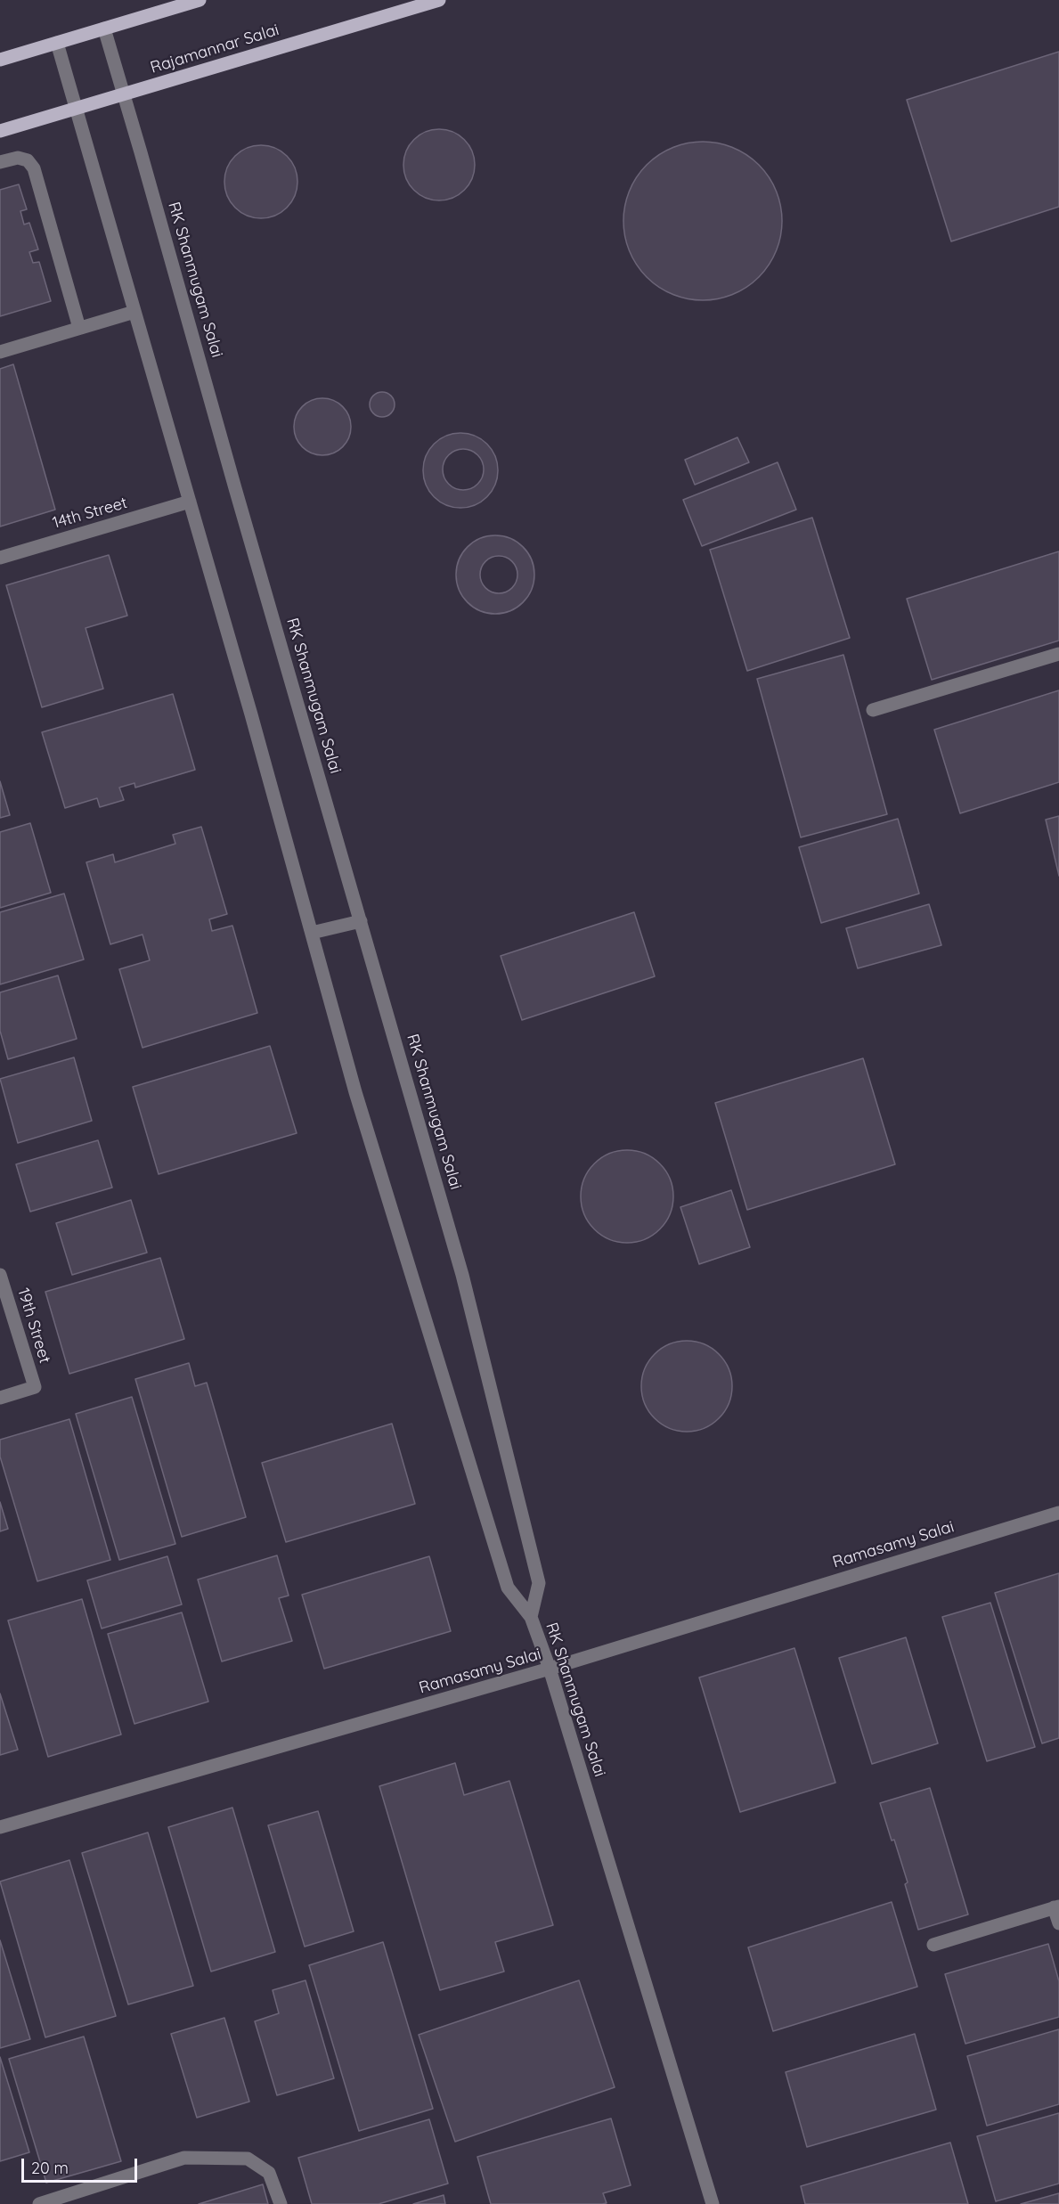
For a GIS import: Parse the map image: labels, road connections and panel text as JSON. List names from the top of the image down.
{
  "streets": {
    "main road": ["Rajamannar Salai"],
    "street": [
      "RK Shanmugam Salai",
      "14th Street",
      "19th Street",
      "Ramasamy Salai"
    ]
  },
  "crossings": [
    ["Rajamannar Salai", "RK Shanmugam Salai"],
    ["RK Shanmugam Salai", "Ramasamy Salai"]
  ],
  "scale_bar": "20 m"
}
